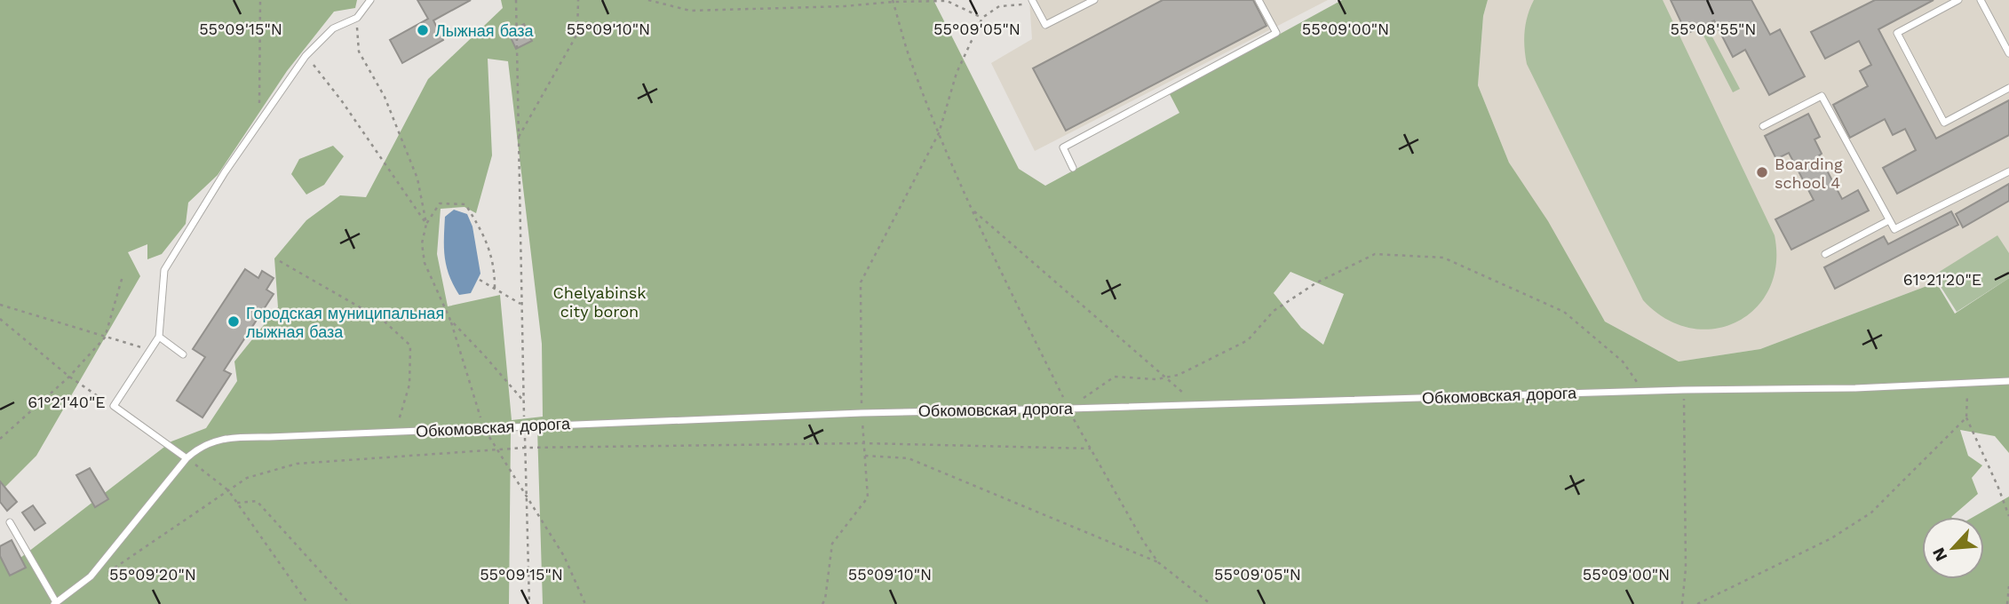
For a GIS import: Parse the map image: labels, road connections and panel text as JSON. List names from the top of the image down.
{
  "streets": {
    "lane": ["Обкомовская дорога"]
  },
  "parks": ["Chelyabinsk city boron"],
  "places": ["Лыжная база", "Boarding school 4", "Городская муниципальная лыжная база"],
  "north": "bottom left",
  "coordinates": [
    "55°09'15\"N",
    "55°09'10\"N",
    "55°09'05\"N",
    "55°09'00\"N",
    "55°08'55\"N",
    "61°21'20\"E",
    "61°21'40\"E",
    "55°09'20\"N"
  ]
}
